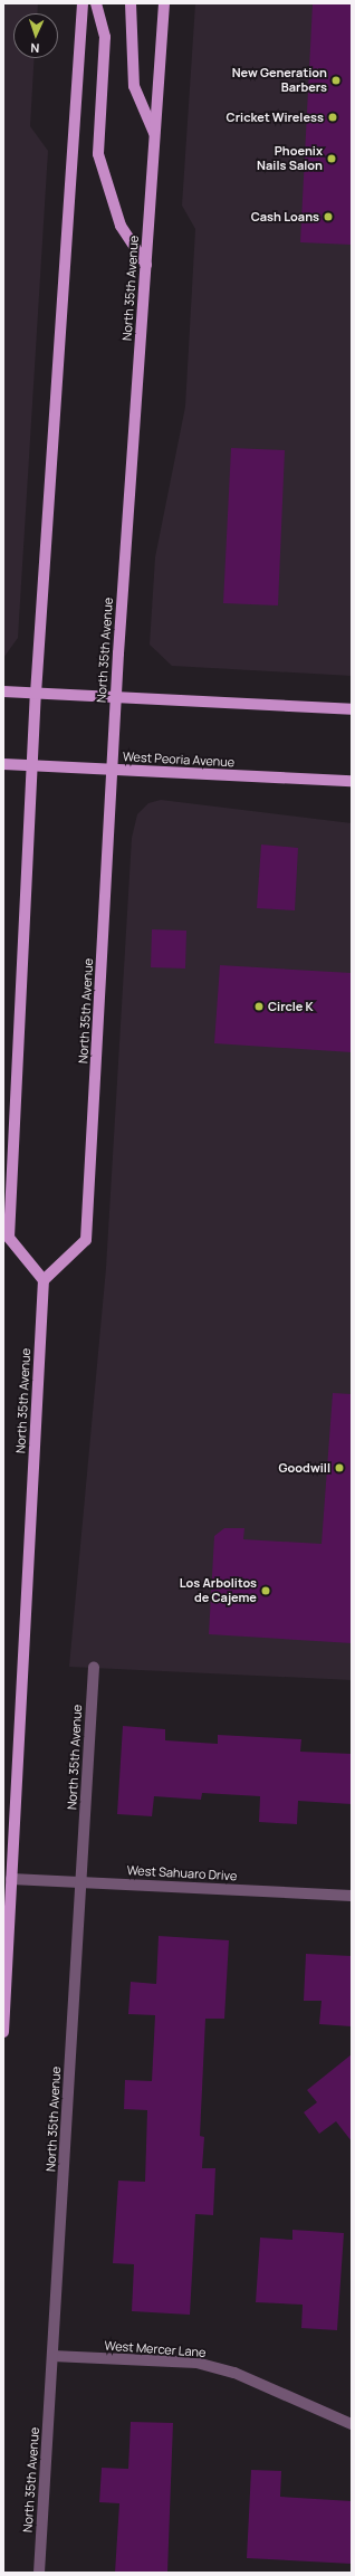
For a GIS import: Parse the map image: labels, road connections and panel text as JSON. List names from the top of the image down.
{
  "streets": {
    "main road": ["North 35th Avenue", "West Peoria Avenue"],
    "street": ["West Sahuaro Drive", "West Mercer Lane"]
  },
  "crossings": [
    ["North 35th Avenue", "West Peoria Avenue"],
    ["North 35th Avenue", "West Sahuaro Drive"],
    ["North 35th Avenue", "West Mercer Lane"]
  ],
  "places": [
    "New Generation Barbers",
    "Cricket Wireless",
    "Phoenix Nails Salon",
    "Cash Loans",
    "Circle K",
    "Goodwill",
    "Los Arbolitos de Cajeme"
  ],
  "north": "bottom"
}
